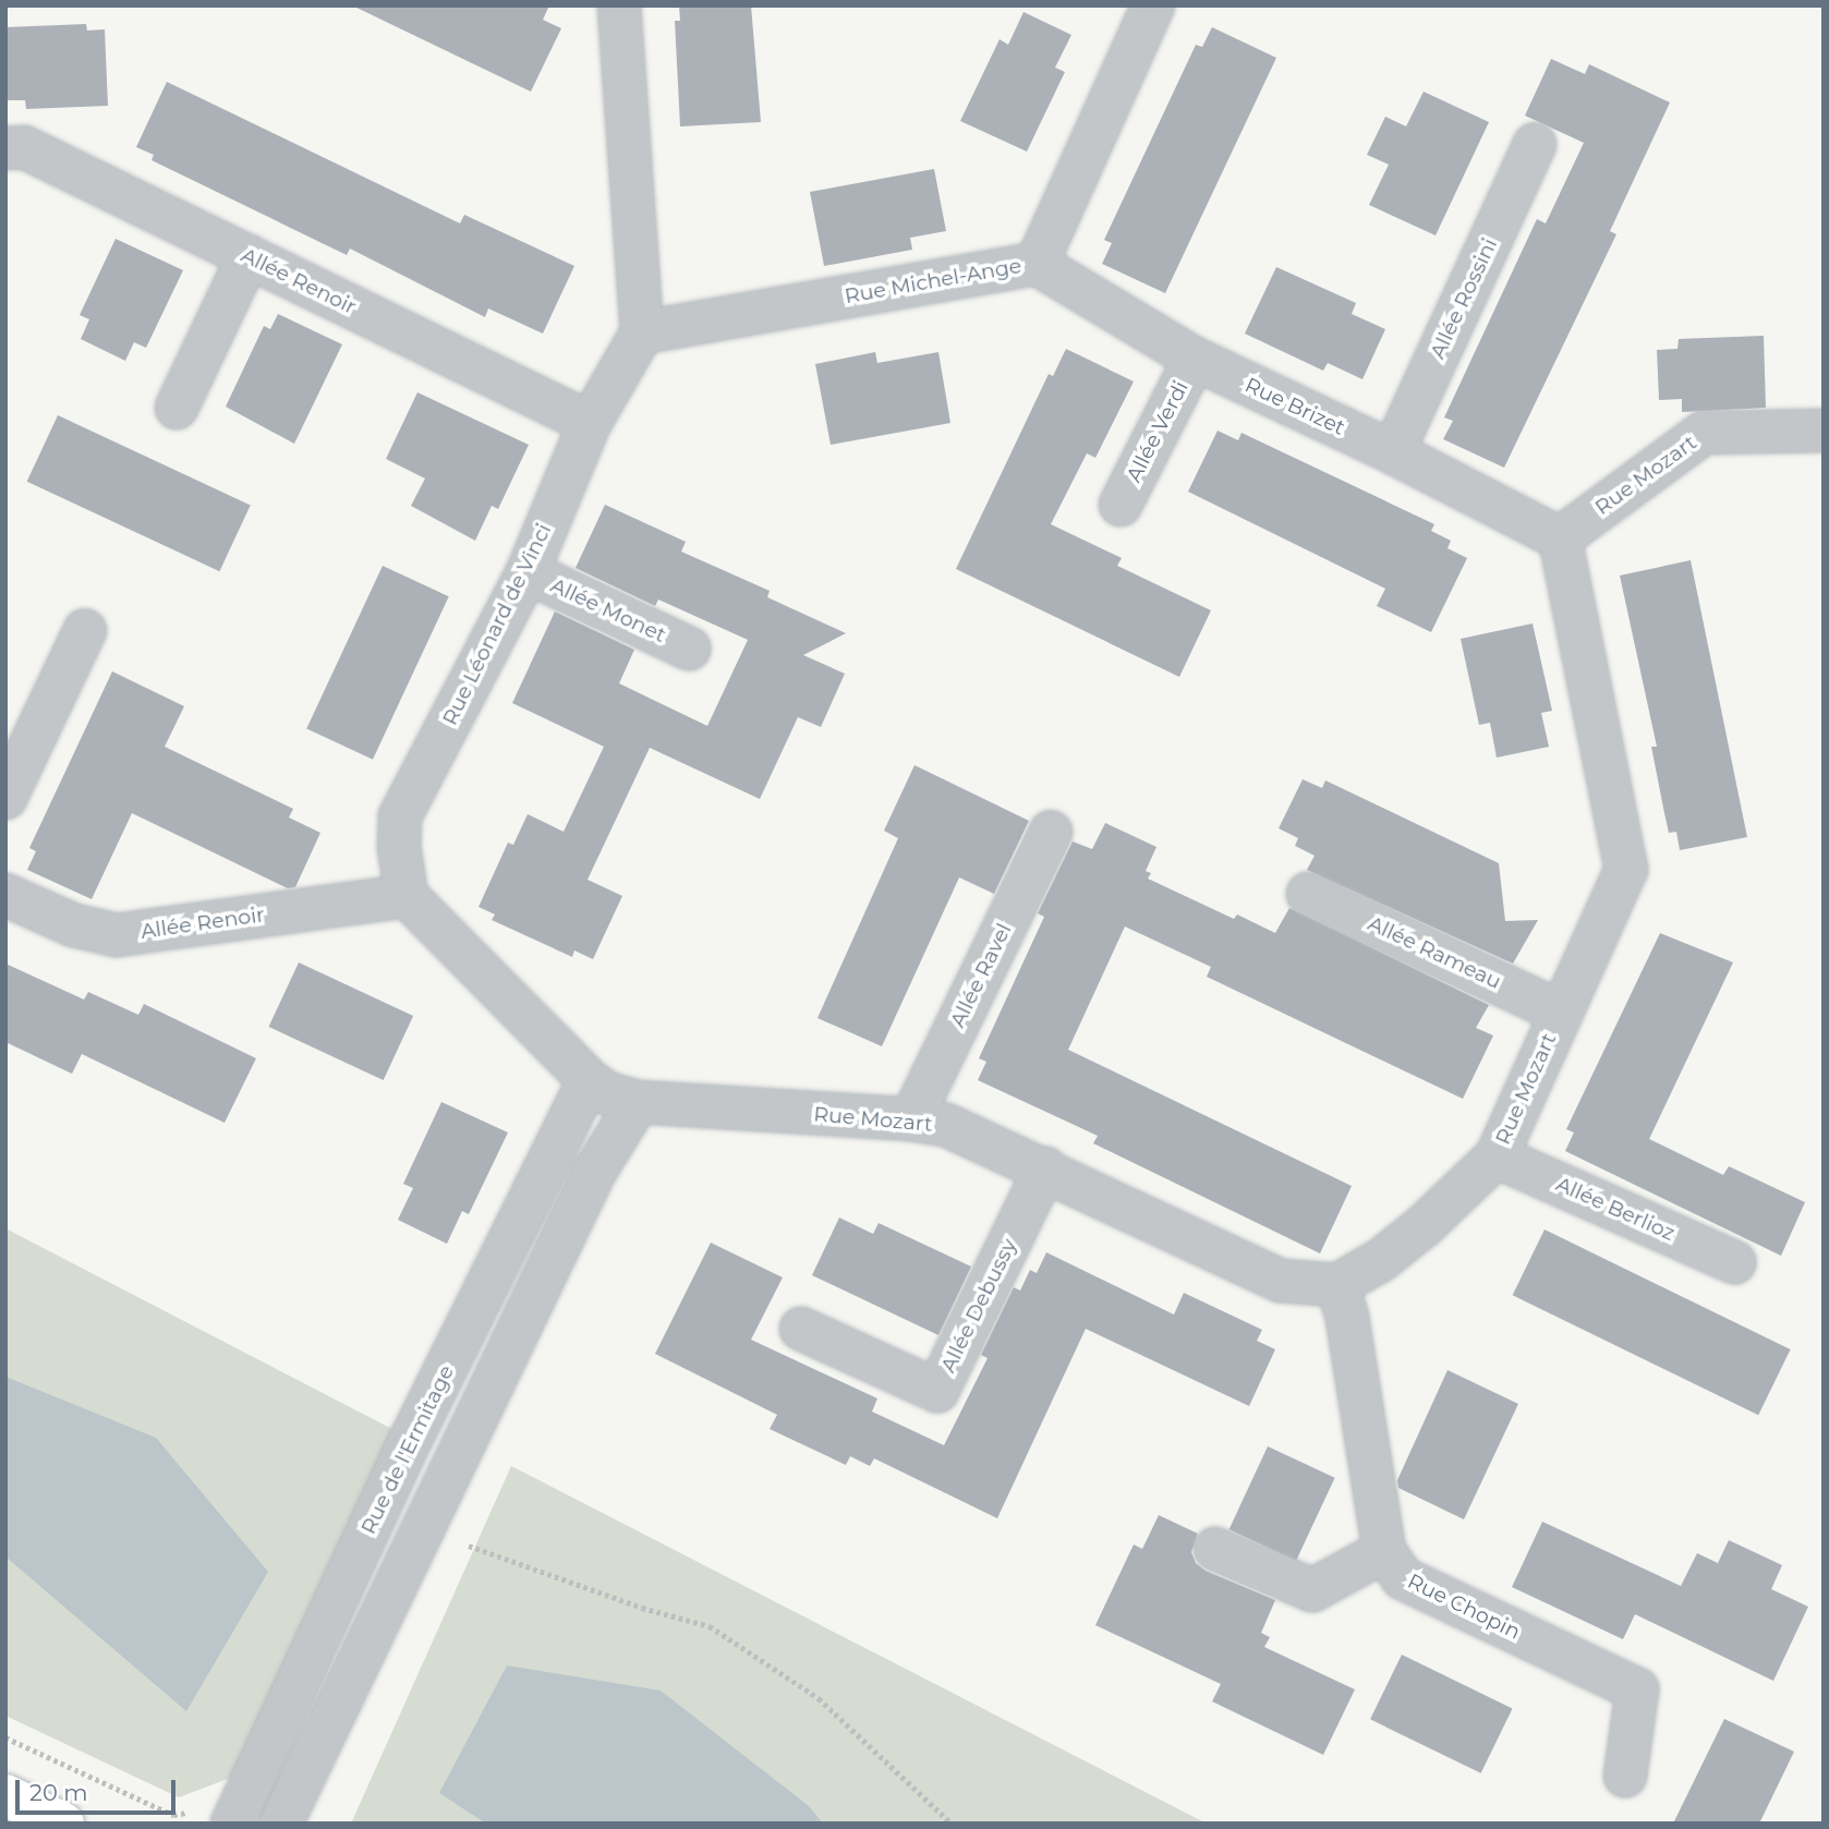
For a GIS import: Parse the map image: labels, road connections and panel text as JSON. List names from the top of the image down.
{
  "streets": {
    "street": [
      "Allée Renoir",
      "Rue Michel-Ange",
      "Allée Rossini",
      "Rue Brizet",
      "Allée Verdi",
      "Rue Mozart",
      "Allée Monet",
      "Rue Léonard de Vinci",
      "Allée Rameau",
      "Allée Ravel",
      "Allée Berlioz",
      "Allée Debussy",
      "Rue de l'Ermitage",
      "Rue Chopin"
    ]
  },
  "crossings": [
    ["Allée Renoir", "Rue Léonard de Vinci"],
    ["Rue Michel-Ange", "Rue Brizet"],
    ["Rue Michel-Ange", "Rue Léonard de Vinci"],
    ["Allée Rossini", "Rue Brizet"],
    ["Rue Brizet", "Allée Verdi"],
    ["Rue Brizet", "Rue Mozart"],
    ["Rue Mozart", "Allée Rameau"],
    ["Rue Mozart", "Allée Ravel"],
    ["Rue Mozart", "Allée Berlioz"],
    ["Rue Mozart", "Allée Debussy"],
    ["Rue Mozart", "Rue Chopin"],
    ["Allée Monet", "Rue Léonard de Vinci"]
  ],
  "scale_bar": "20 m"
}
